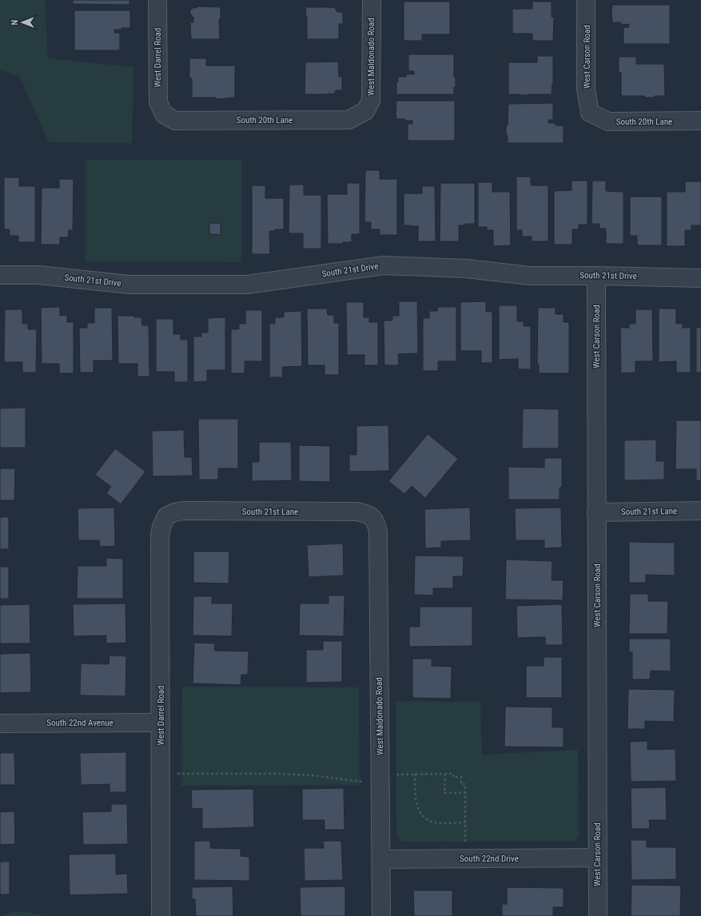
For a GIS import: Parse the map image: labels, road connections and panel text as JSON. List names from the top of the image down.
{
  "streets": {
    "street": [
      "West Maldonado Road",
      "West Carson Road",
      "West Darrel Road",
      "South 20th Lane",
      "South 21st Drive",
      "South 21st Lane",
      "South 22nd Avenue",
      "South 22nd Drive"
    ]
  },
  "crossings": [
    ["West Maldonado Road", "South 20th Lane"],
    ["West Maldonado Road", "South 21st Lane"],
    ["West Maldonado Road", "South 22nd Drive"],
    ["West Carson Road", "South 20th Lane"],
    ["West Carson Road", "South 21st Drive"],
    ["West Carson Road", "South 21st Lane"],
    ["West Carson Road", "South 22nd Drive"],
    ["West Darrel Road", "South 20th Lane"],
    ["West Darrel Road", "South 21st Lane"],
    ["West Darrel Road", "South 22nd Avenue"]
  ],
  "north": "left"
}
